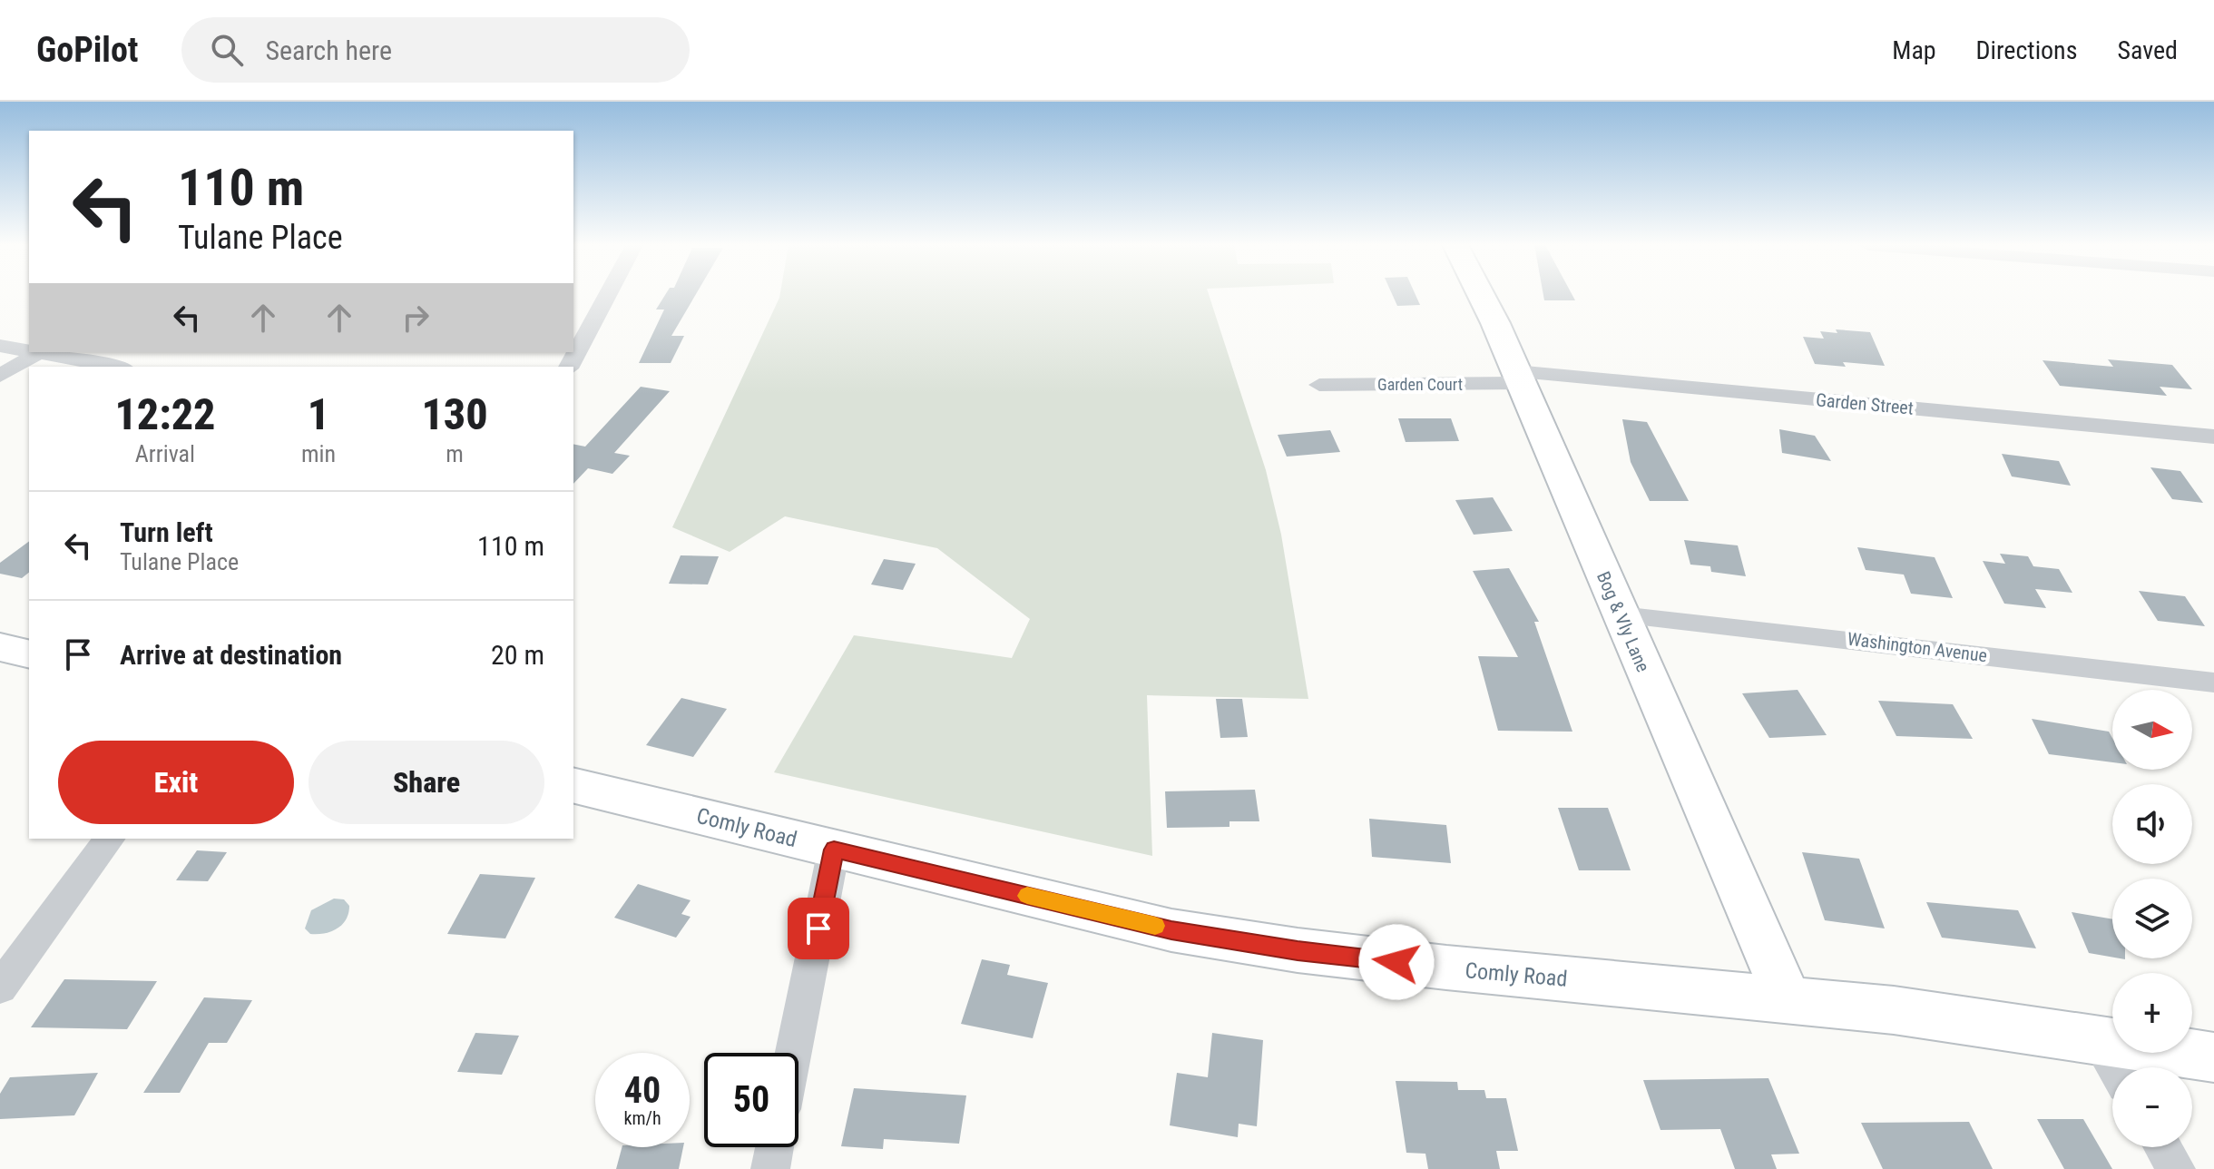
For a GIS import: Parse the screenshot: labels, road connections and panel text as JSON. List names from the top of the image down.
{
  "streets": {
    "main road": ["Bog & Vly Lane", "Comly Road"],
    "street": ["Garden Court", "Garden Street", "Washington Avenue"]
  },
  "crossings": [
    ["Garden Court", "Garden Street"],
    ["Garden Court", "Bog & Vly Lane"],
    ["Garden Street", "Bog & Vly Lane"],
    ["Bog & Vly Lane", "Washington Avenue"],
    ["Bog & Vly Lane", "Comly Road"]
  ],
  "north": "right",
  "page": {
    "header": "GoPilot",
    "search": "Search here",
    "nav": ["Map", "Directions", "Saved"],
    "turn": ["110 m", "Tulane Place"],
    "eta": [
      "12:22",
      "Arrival",
      "1",
      "min",
      "130",
      "m"
    ],
    "list": [
      {
        "name": "Turn left",
        "note": "Tulane Place",
        "value": "110 m"
      },
      {
        "name": "Arrive at destination",
        "value": "20 m"
      }
    ],
    "map_buttons": ["+", "−"],
    "buttons": ["Exit", "Share"],
    "speed": "40 km/h",
    "limit": "50"
  }
}
